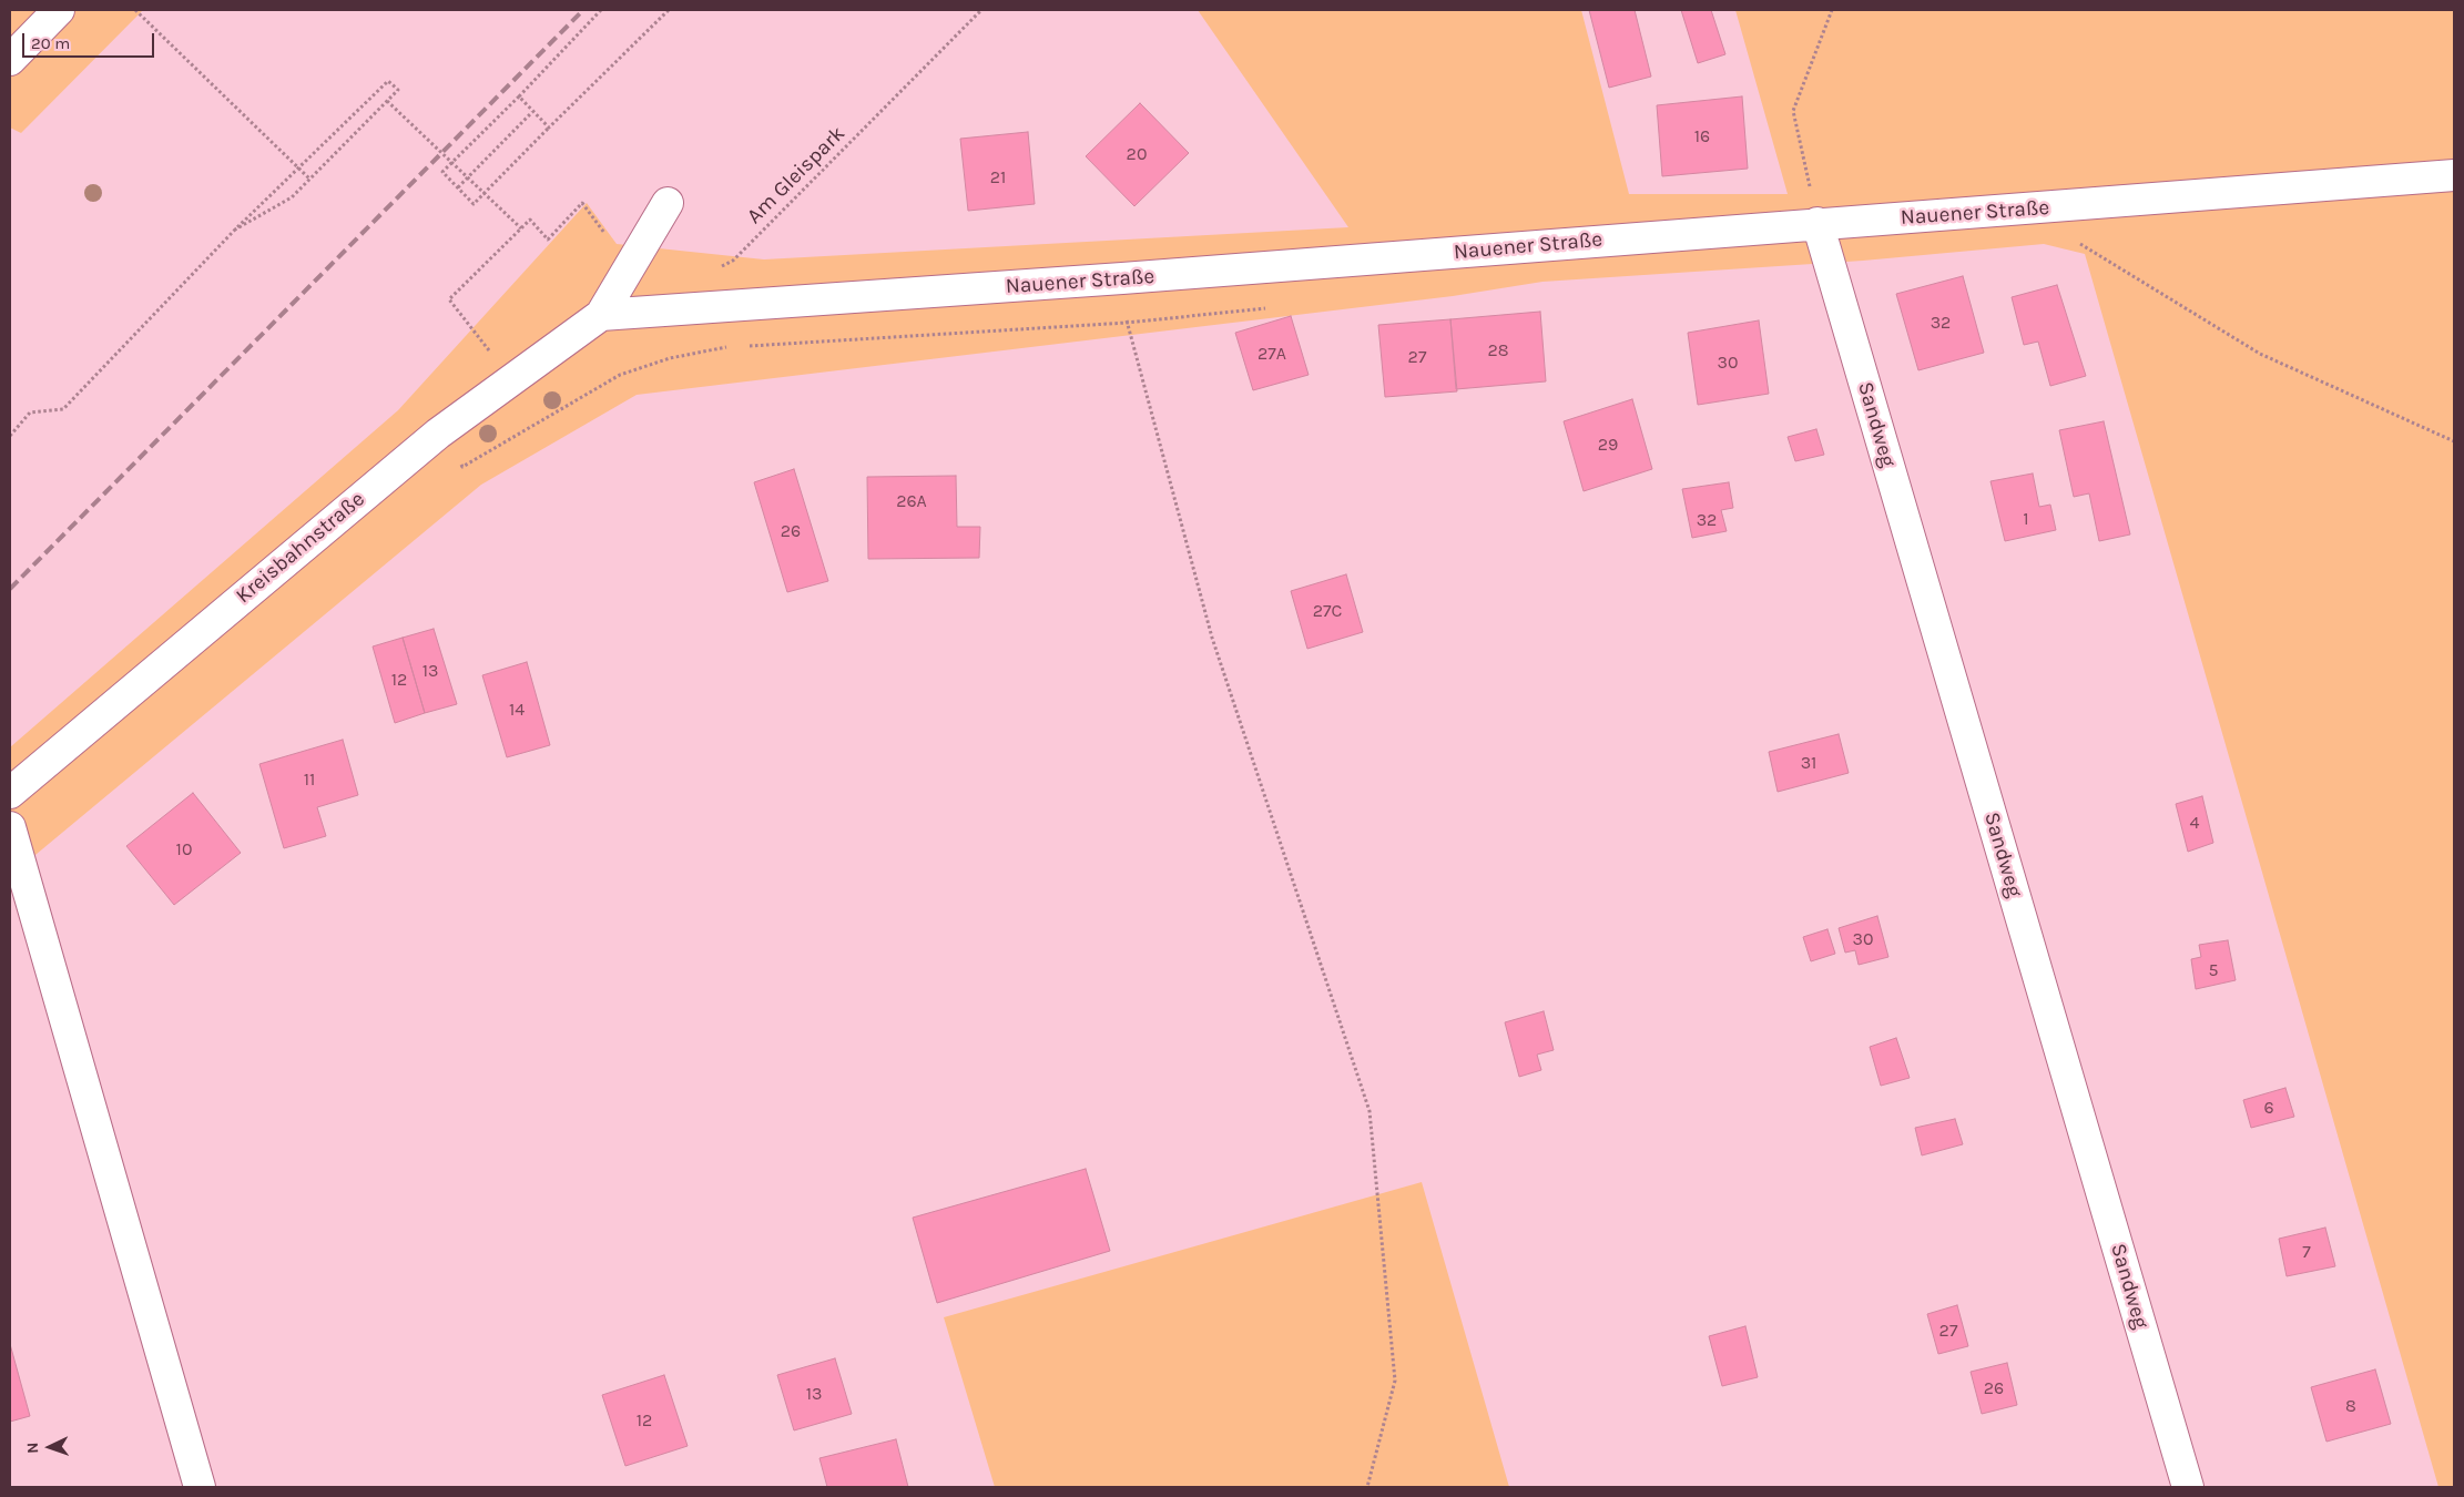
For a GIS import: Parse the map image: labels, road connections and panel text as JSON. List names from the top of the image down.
{
  "streets": {
    "street": ["Nauener Straße", "Sandweg", "Kreisbahnstraße"],
    "path": ["Am Gleispark"]
  },
  "crossings": [
    ["Nauener Straße", "Sandweg"],
    ["Nauener Straße", "Kreisbahnstraße"]
  ],
  "house_numbers": [
    "16",
    "20",
    "21",
    "32",
    "28",
    "27A",
    "27",
    "30",
    "29",
    "26A",
    "1",
    "32",
    "26",
    "27C",
    "13",
    "12",
    "14",
    "31",
    "11",
    "4",
    "10",
    "30",
    "5",
    "6",
    "7",
    "27",
    "26",
    "13",
    "8",
    "12"
  ],
  "scale_bar": "20 m",
  "north": "left"
}
